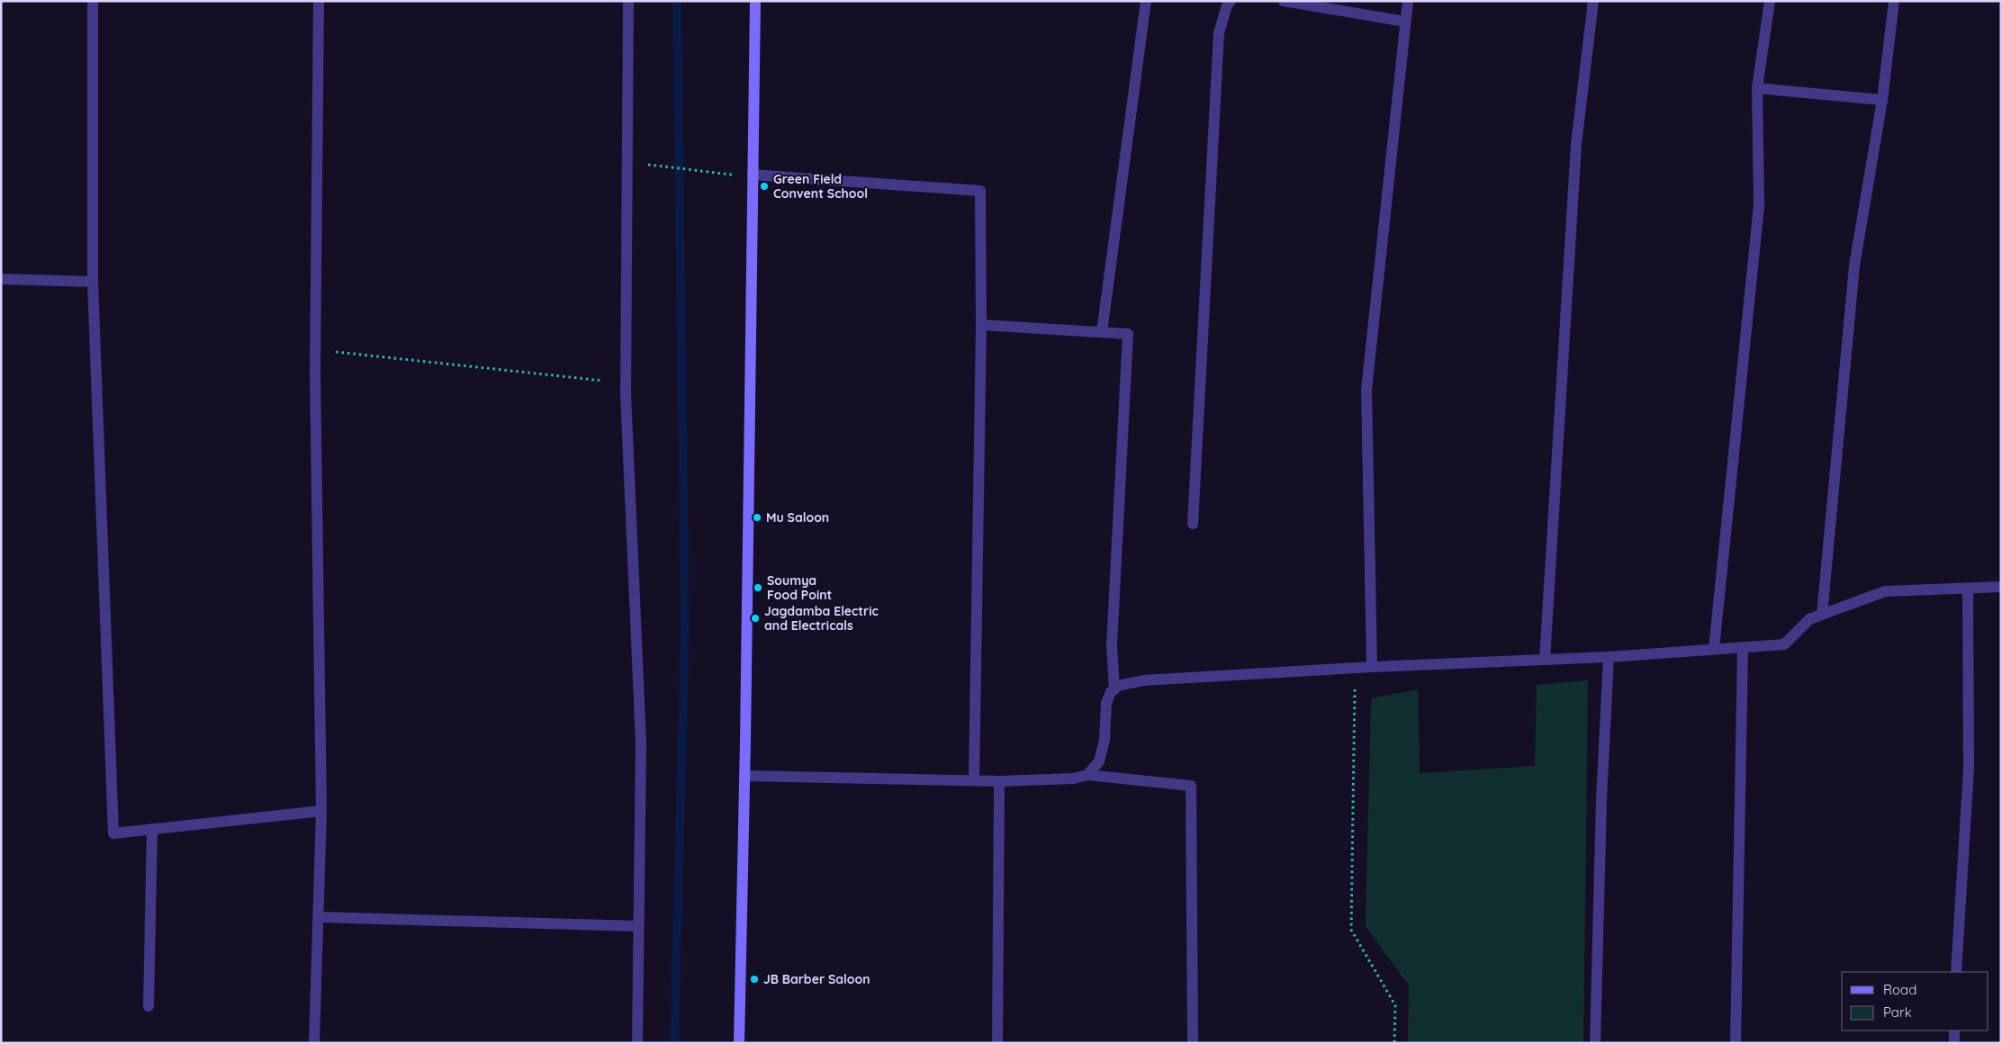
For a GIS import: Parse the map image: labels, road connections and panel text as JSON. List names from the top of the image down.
{
  "places": [
    "Green Field Convent School",
    "Mu Saloon",
    "Soumya Food Point",
    "Jagdamba Electric and Electricals",
    "JB Barber Saloon"
  ],
  "legend": ["Road", "Park"]
}
